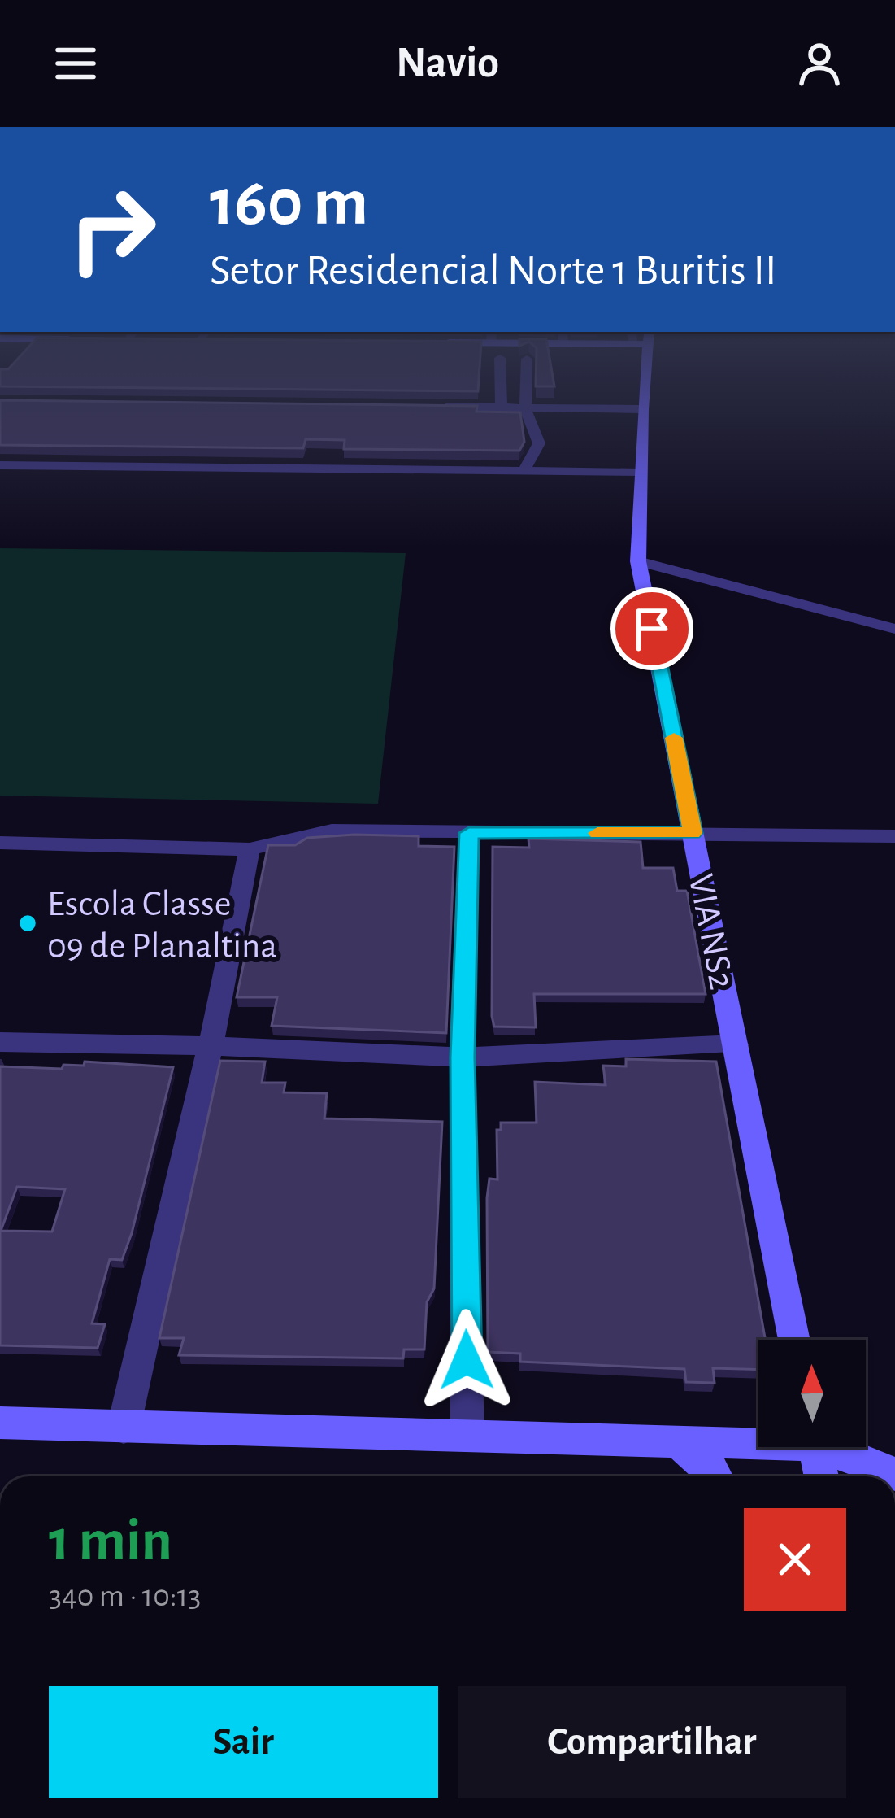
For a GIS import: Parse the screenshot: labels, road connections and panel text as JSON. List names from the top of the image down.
{
  "streets": {
    "street": ["VIA NS2"]
  },
  "places": ["Escola Classe 09 de Planaltina"],
  "north": "top",
  "page": {
    "header": "Navio",
    "turn": ["160 m", "Setor Residencial Norte 1 Buritis II"],
    "heading": ["1 min", "340 m · 10:13"],
    "buttons": ["Sair", "Compartilhar"]
  }
}
